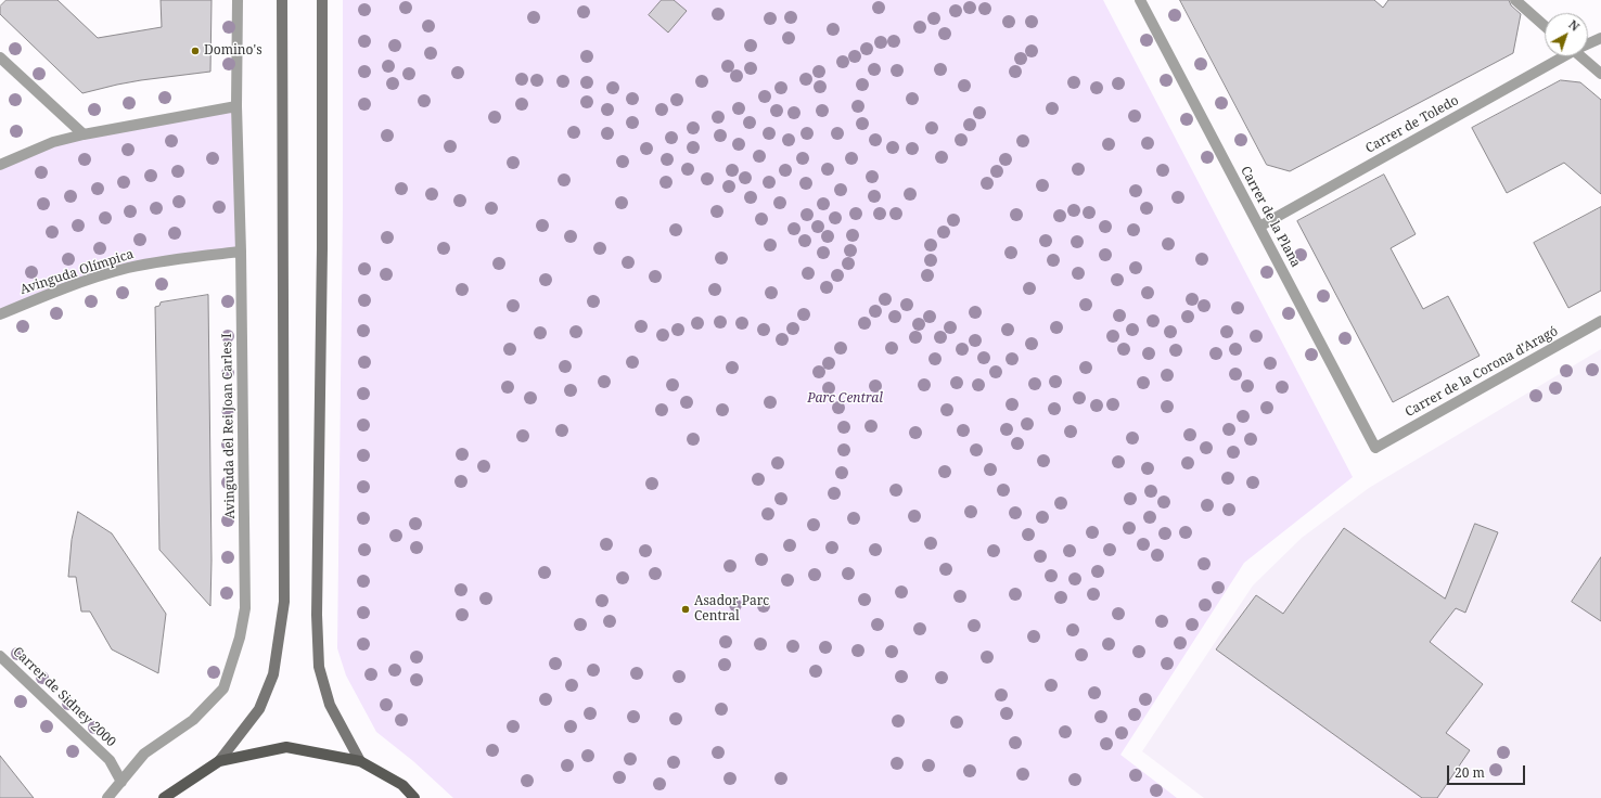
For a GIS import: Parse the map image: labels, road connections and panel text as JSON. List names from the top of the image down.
{
  "streets": {
    "street": [
      "Carrer de Toledo",
      "Carrer de la Plana",
      "Avinguda Olímpica",
      "Carrer de la Corona d'Aragó",
      "Avinguda del Rei Joan Carles I",
      "Carrer de Sidney 2000"
    ]
  },
  "crossings": [
    ["Carrer de Toledo", "Carrer de la Plana"],
    ["Carrer de la Plana", "Carrer de la Corona d'Aragó"],
    ["Avinguda Olímpica", "Avinguda del Rei Joan Carles I"],
    ["Avinguda del Rei Joan Carles I", "Carrer de Sidney 2000"]
  ],
  "parks": ["Parc Central"],
  "places": ["Domino's", "Asador Parc Central"],
  "scale_bar": "20 m",
  "north": "top right"
}
